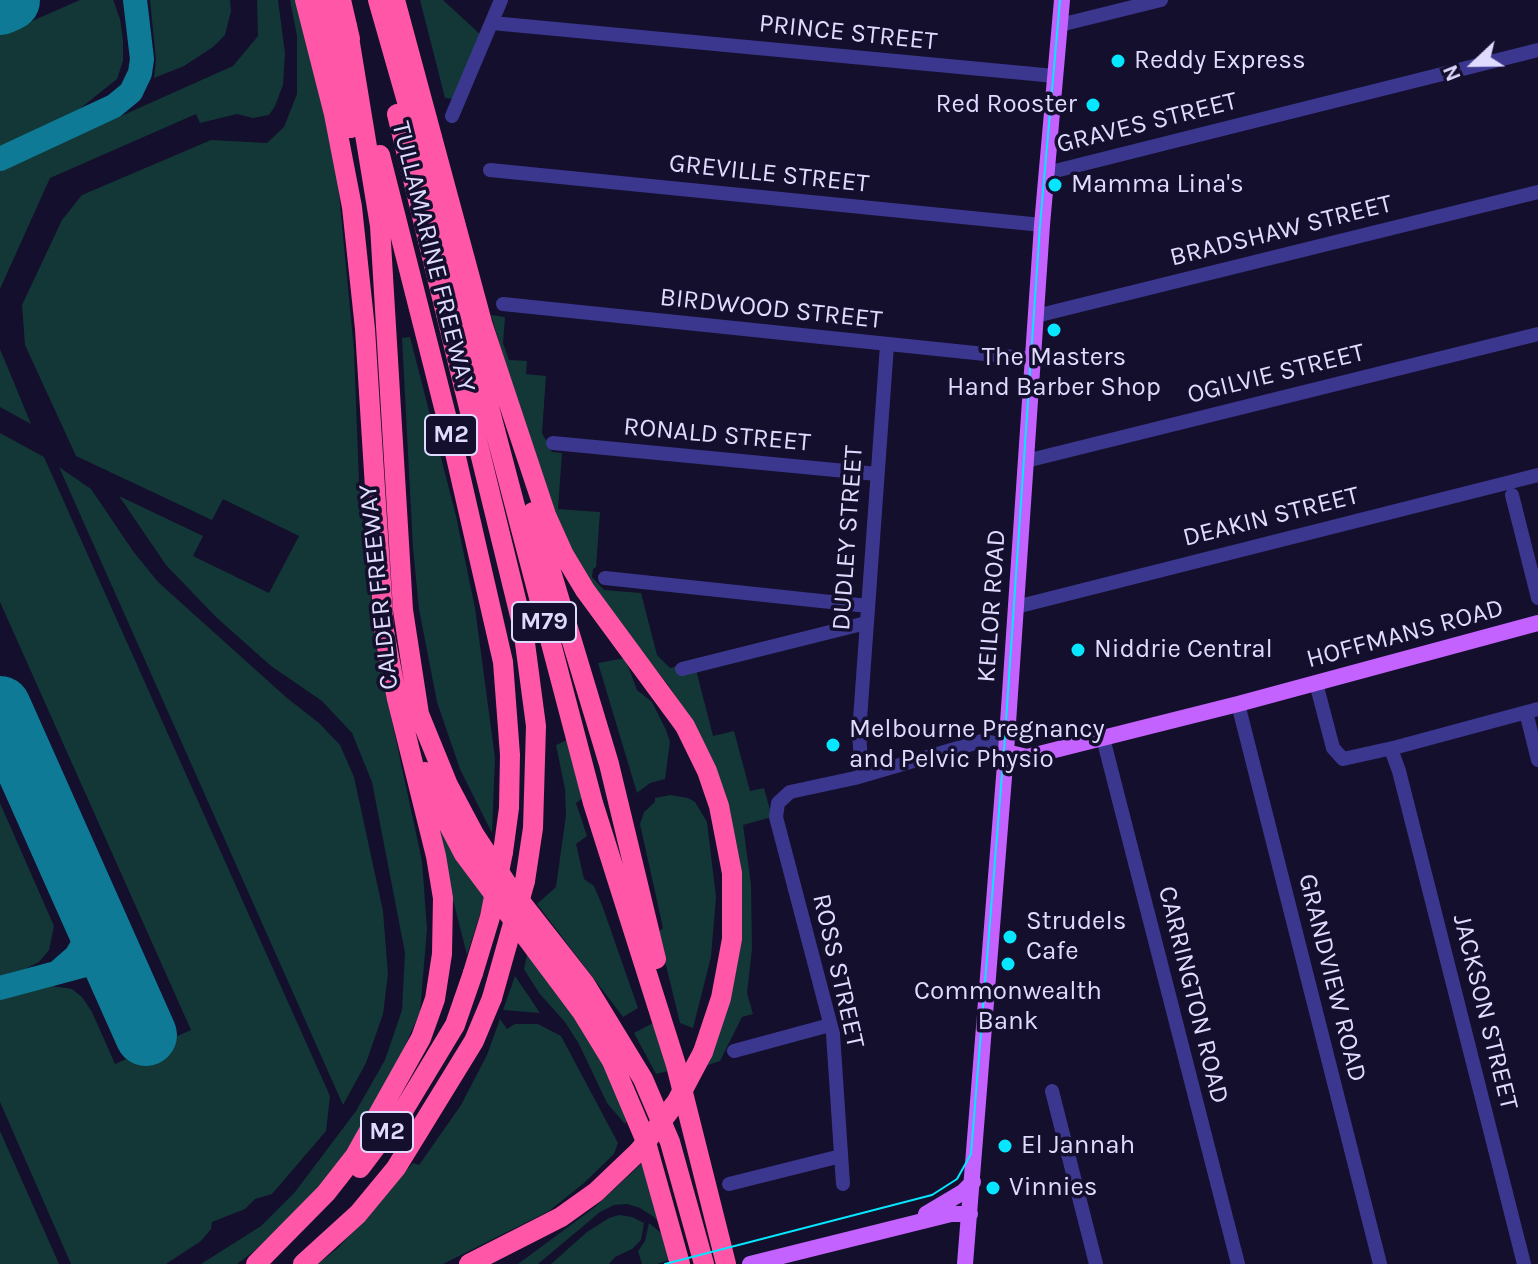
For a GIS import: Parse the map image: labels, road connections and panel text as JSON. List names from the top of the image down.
{
  "streets": {
    "highway": [
      "TULLAMARINE FREEWAY",
      "M2",
      "CALDER FREEWAY",
      "M79"
    ],
    "main road": ["KEILOR ROAD", "HOFFMANS ROAD"],
    "street": [
      "PRINCE STREET",
      "GRAVES STREET",
      "GREVILLE STREET",
      "BRADSHAW STREET",
      "BIRDWOOD STREET",
      "OGILVIE STREET",
      "RONALD STREET",
      "DEAKIN STREET",
      "DUDLEY STREET",
      "ROSS STREET",
      "GRANDVIEW ROAD",
      "CARRINGTON ROAD",
      "JACKSON STREET"
    ]
  },
  "crossings": [
    ["PRINCE STREET", "KEILOR ROAD"],
    ["GRAVES STREET", "KEILOR ROAD"],
    ["GREVILLE STREET", "KEILOR ROAD"],
    ["BRADSHAW STREET", "KEILOR ROAD"],
    ["TULLAMARINE FREEWAY", "CALDER FREEWAY"],
    ["BIRDWOOD STREET", "DUDLEY STREET"],
    ["BIRDWOOD STREET", "KEILOR ROAD"],
    ["OGILVIE STREET", "KEILOR ROAD"],
    ["RONALD STREET", "DUDLEY STREET"],
    ["DEAKIN STREET", "KEILOR ROAD"],
    ["DUDLEY STREET", "ROSS STREET"],
    ["KEILOR ROAD", "HOFFMANS ROAD"],
    ["HOFFMANS ROAD", "GRANDVIEW ROAD"],
    ["HOFFMANS ROAD", "CARRINGTON ROAD"]
  ],
  "places": [
    "Reddy Express",
    "Red Rooster",
    "Mamma Lina's",
    "The Masters Hand Barber Shop",
    "Niddrie Central",
    "Melbourne Pregnancy and Pelvic Physio",
    "Strudels Cafe",
    "Commonwealth Bank",
    "El Jannah",
    "Vinnies"
  ],
  "north": "left"
}
